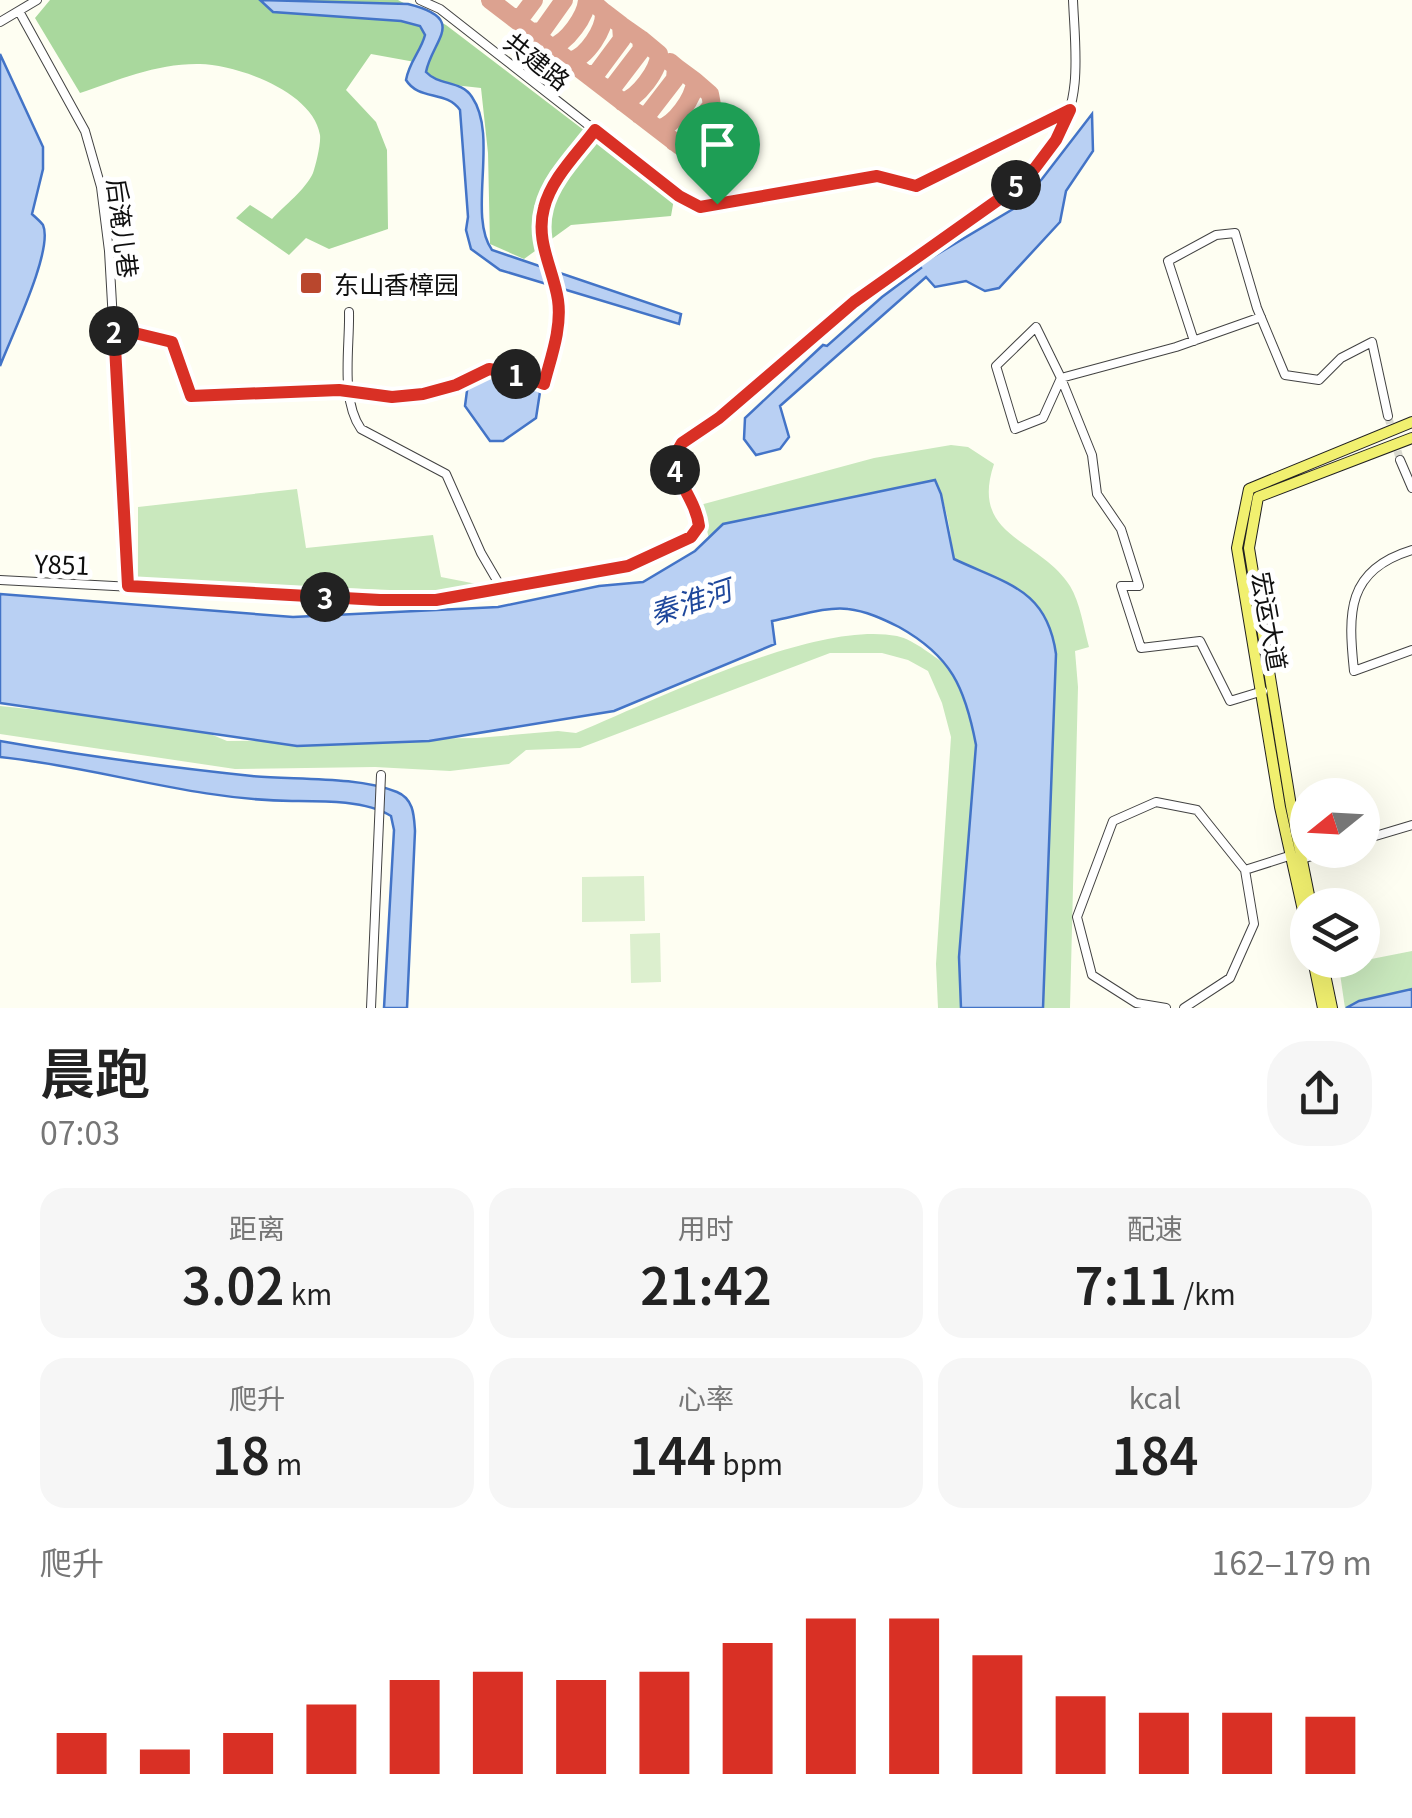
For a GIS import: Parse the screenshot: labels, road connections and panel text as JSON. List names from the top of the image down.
{
  "streets": {
    "main road": ["宏运大道"],
    "street": ["共建路", "后淹儿巷", "Y851"]
  },
  "crossings": [
    ["共建路", "Y851"],
    ["后淹儿巷", "Y851"]
  ],
  "water": ["秦淮河"],
  "places": {
    "transit": ["东山香樟园"]
  },
  "north": "left",
  "page": {
    "pins": [
      "5",
      "2",
      "1",
      "4",
      "3"
    ],
    "heading": ["晨跑", "07:03"],
    "stats": [
      ["距离", "3.02 km"],
      ["用时", "21:42"],
      ["配速", "7:11 /km"],
      ["爬升", "18 m"],
      ["心率", "144 bpm"],
      ["kcal", "184"]
    ],
    "chart": ["爬升", "162–179 m"]
  }
}
